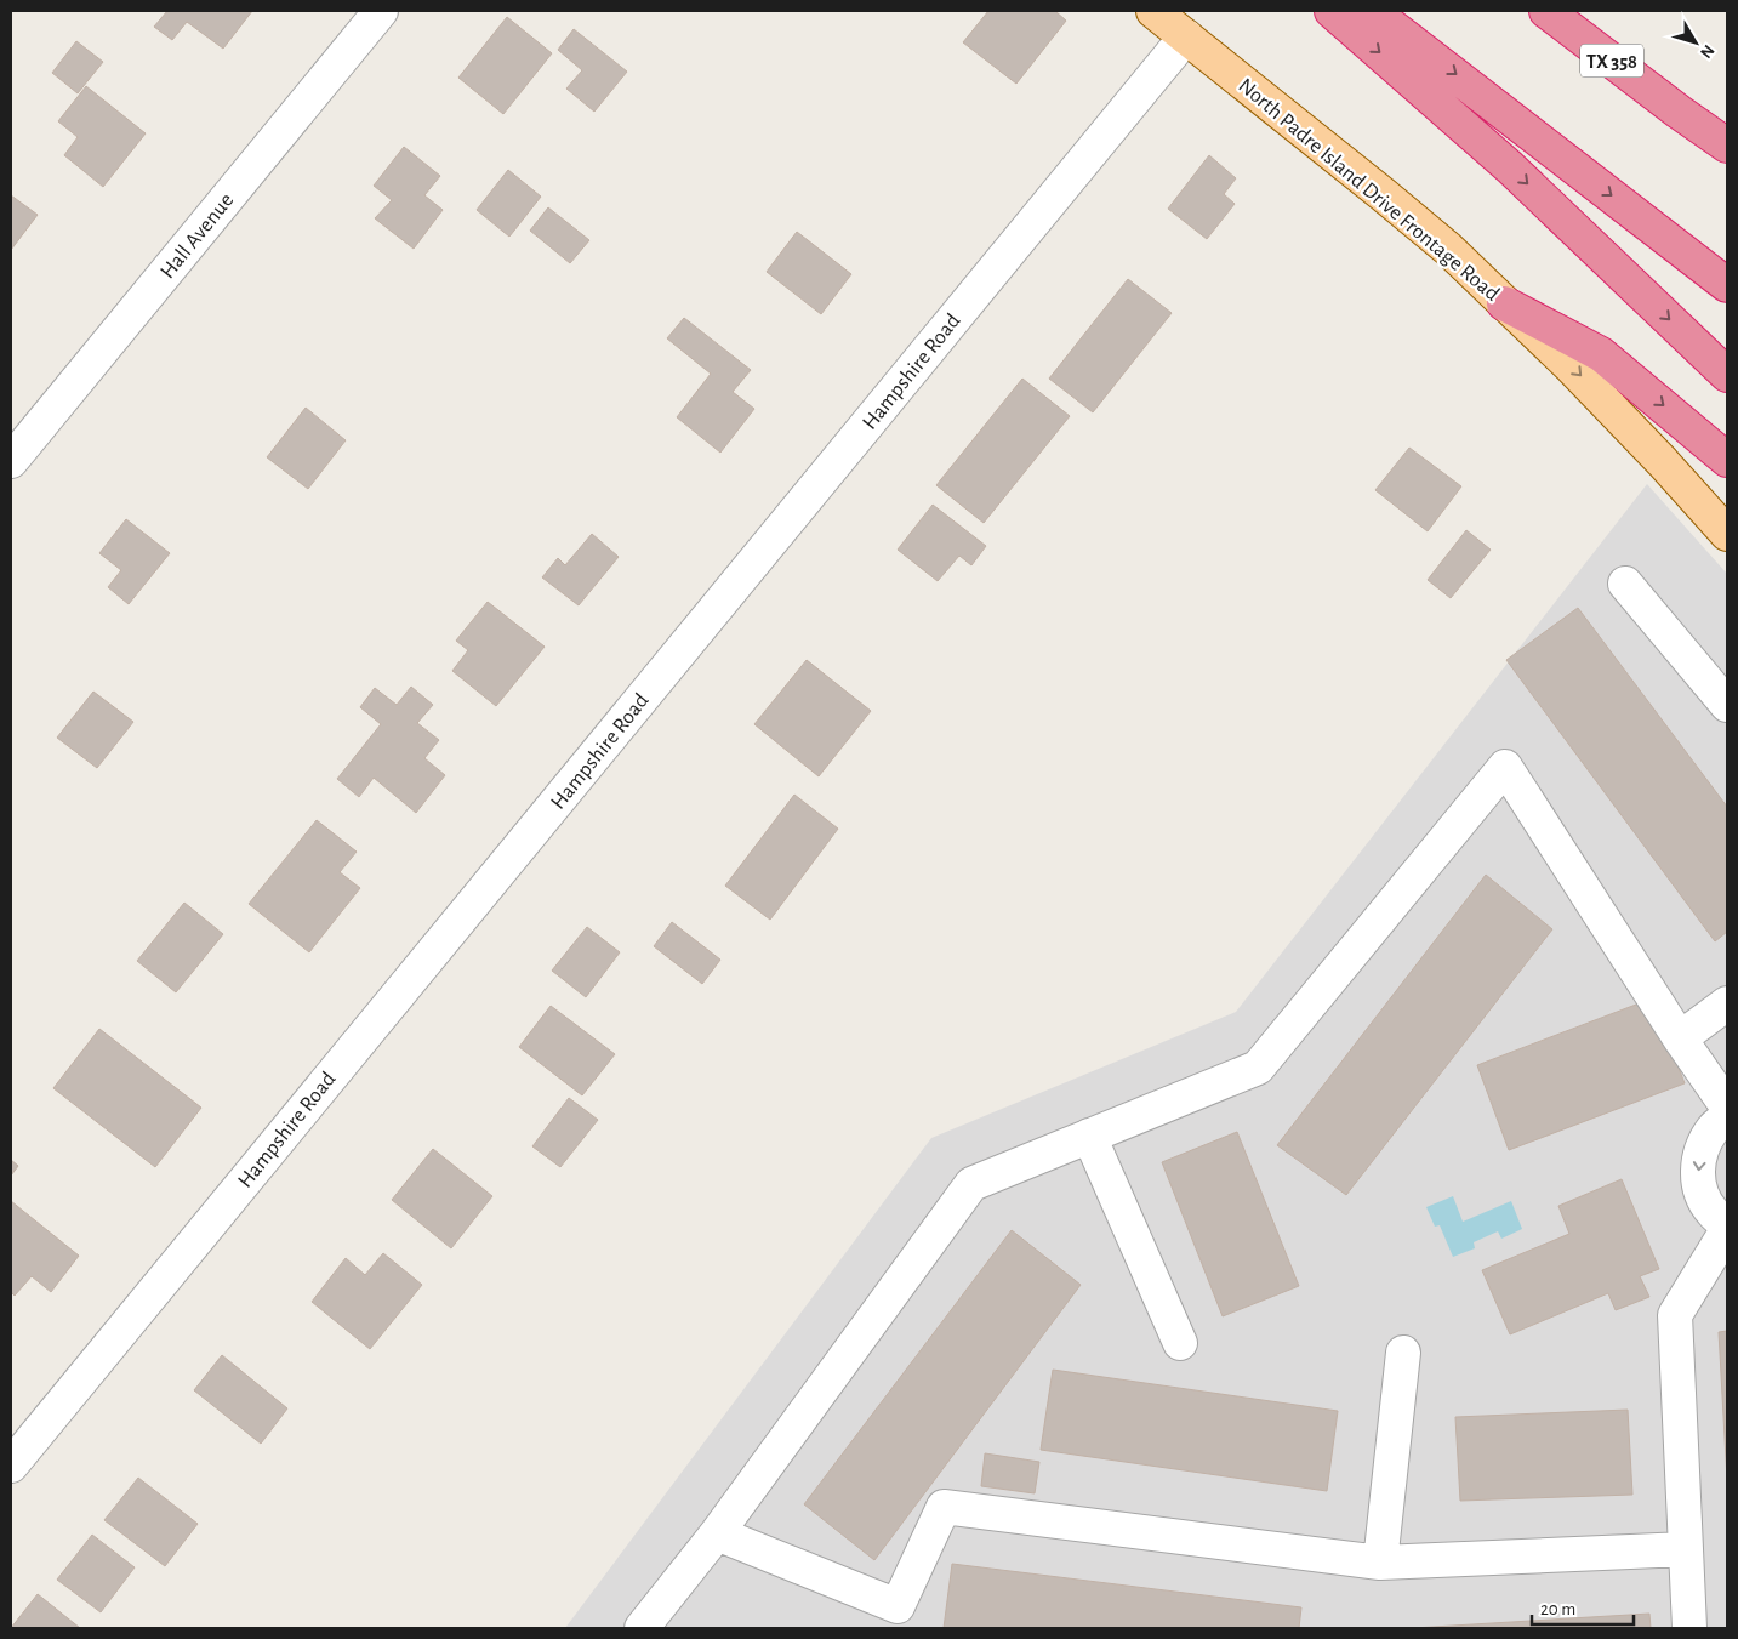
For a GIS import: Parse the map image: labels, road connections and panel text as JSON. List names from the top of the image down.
{
  "streets": {
    "highway": ["TX 358"],
    "main road": ["North Padre Island Drive Frontage Road"],
    "street": ["Hall Avenue", "Hampshire Road"]
  },
  "crossings": [
    ["North Padre Island Drive Frontage Road", "Hampshire Road"]
  ],
  "one_way": ["North Padre Island Drive Frontage Road"],
  "scale_bar": "20 m",
  "north": "bottom right"
}
